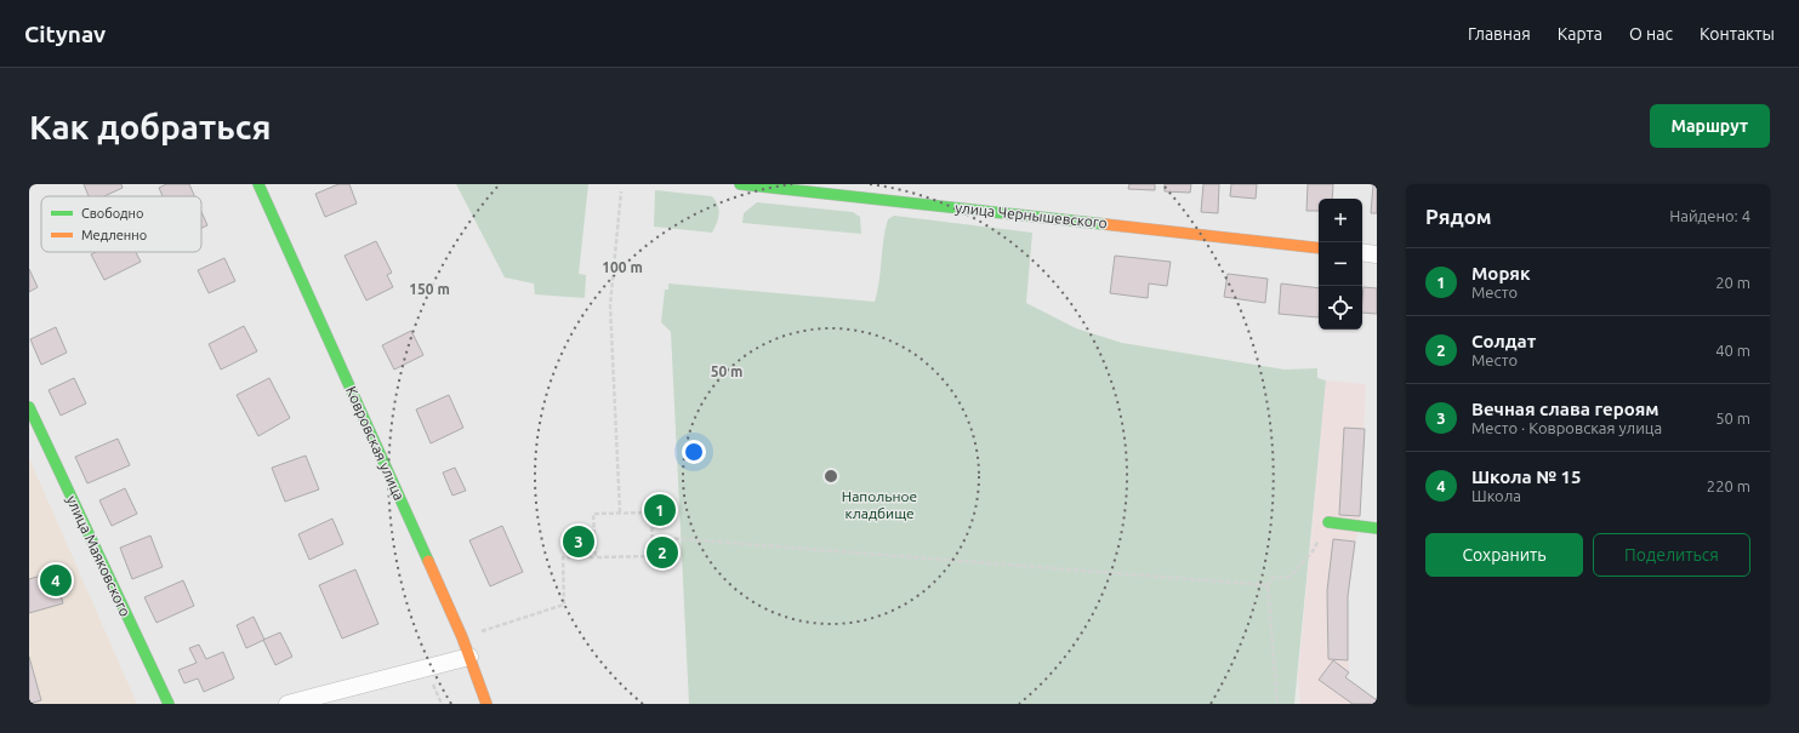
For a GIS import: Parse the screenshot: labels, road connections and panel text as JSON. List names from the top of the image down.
{
  "streets": {
    "street": ["улица Чернышевского", "Ковровская улица", "улица Маяковского"]
  },
  "parks": ["Напольное кладбище"],
  "legend": ["Свободно", "Медленно"],
  "page": {
    "header": "Citynav",
    "nav": [
      "Главная",
      "Карта",
      "О нас",
      "Контакты"
    ],
    "buttons": [
      "Маршрут",
      ["Сохранить", "Поделиться"]
    ],
    "title": "Как добраться",
    "heading": ["Рядом", "Найдено: 4"],
    "map_buttons": ["+", "−"],
    "list": [
      {
        "mark": "1",
        "name": "Моряк",
        "note": "Место",
        "value": "20 m"
      },
      {
        "mark": "2",
        "name": "Солдат",
        "note": "Место",
        "value": "40 m"
      },
      {
        "mark": "3",
        "name": "Вечная слава героям",
        "note": "Место · Ковровская улица",
        "value": "50 m"
      },
      {
        "mark": "4",
        "name": "Школа № 15",
        "note": "Школа",
        "value": "220 m"
      }
    ],
    "pins": [
      "1",
      "3",
      "2",
      "4"
    ]
  },
  "rings": ["100 m", "150 m", "50 m"]
}
